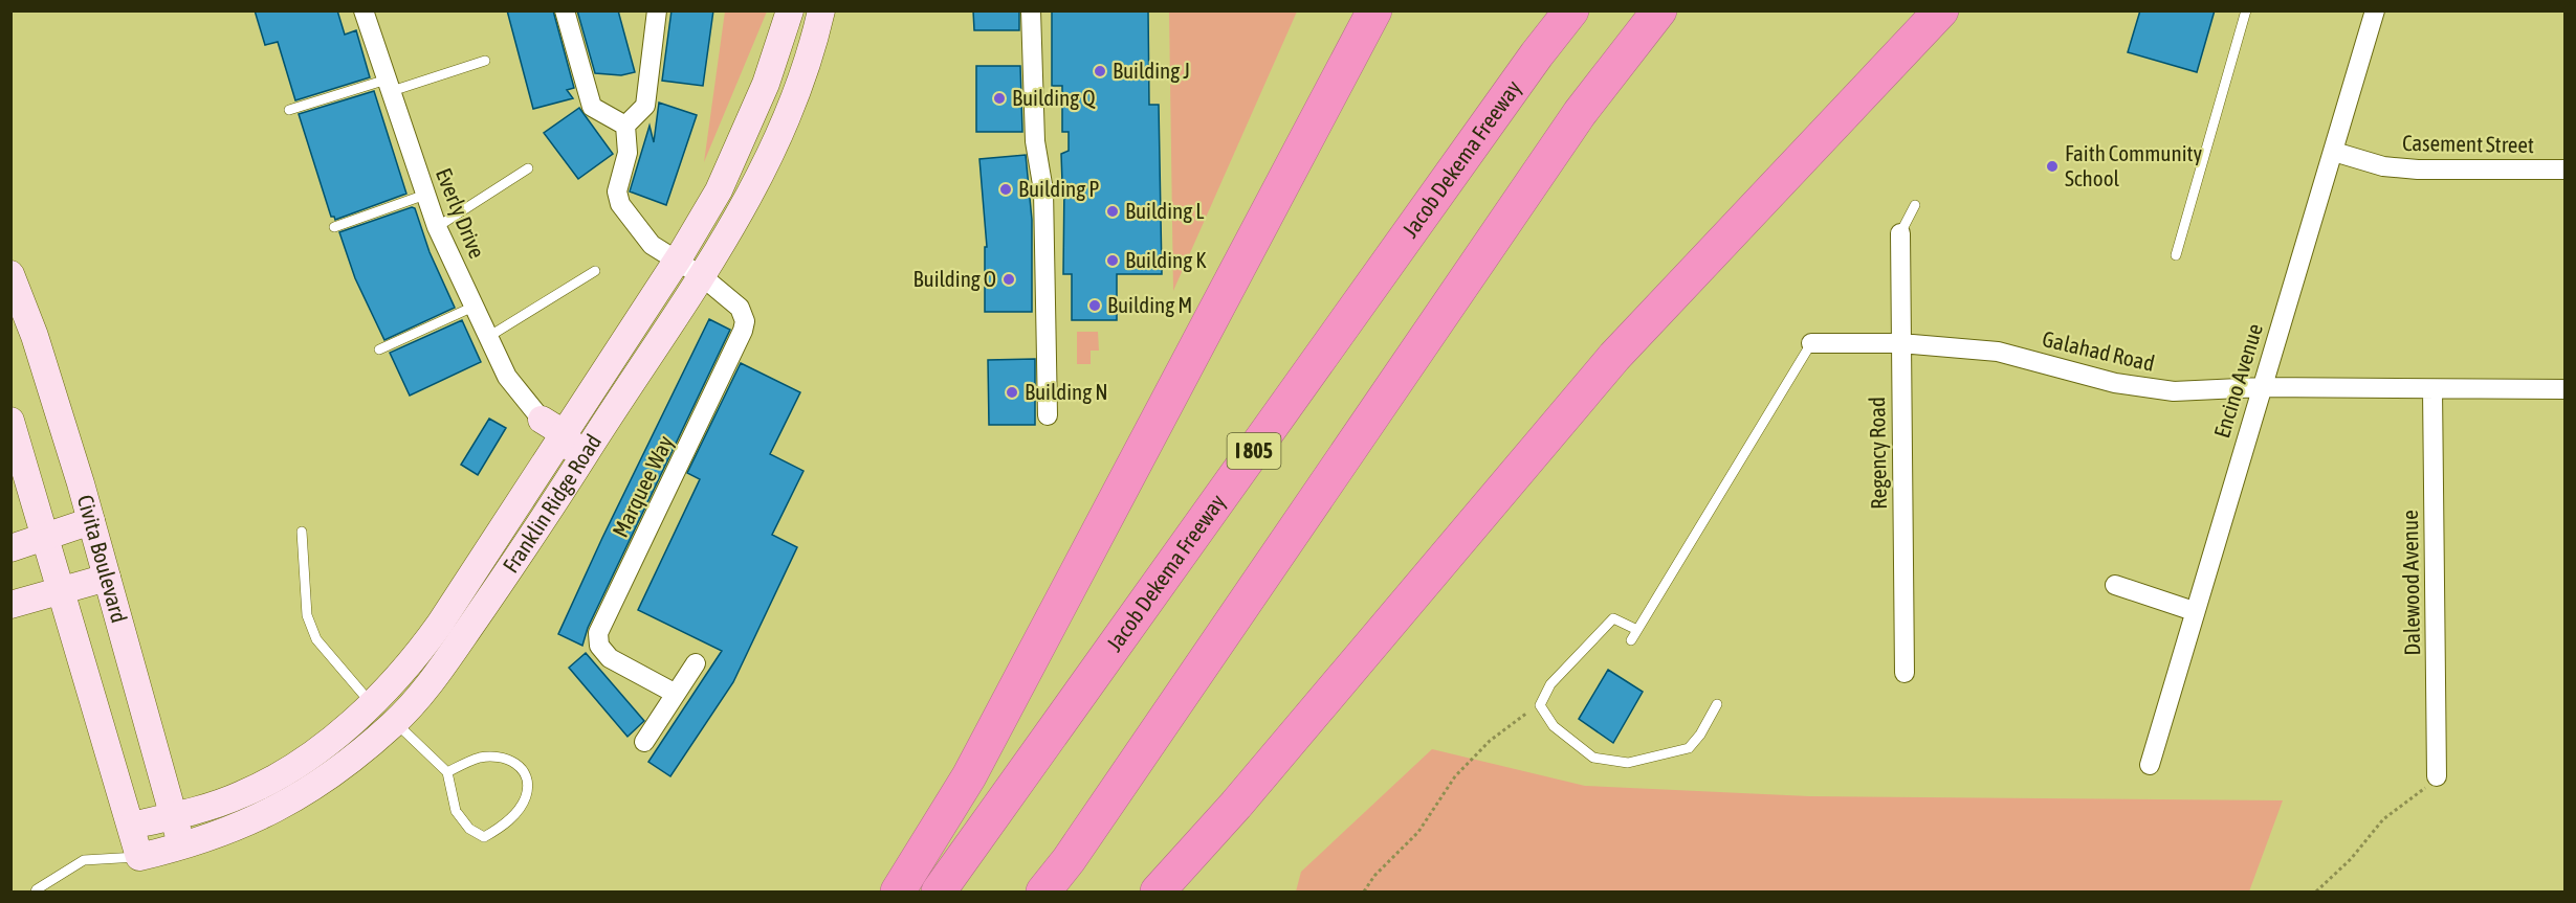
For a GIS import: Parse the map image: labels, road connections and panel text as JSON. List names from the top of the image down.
{
  "streets": {
    "highway": ["Jacob Dekema Freeway", "I 805"],
    "street": [
      "Casement Street",
      "Everly Drive",
      "Galahad Road",
      "Encino Avenue",
      "Regency Road",
      "Marquee Way",
      "Franklin Ridge Road",
      "Civita Boulevard",
      "Dalewood Avenue"
    ]
  },
  "crossings": [
    ["Casement Street", "Encino Avenue"],
    ["Everly Drive", "Franklin Ridge Road"],
    ["Galahad Road", "Encino Avenue"],
    ["Galahad Road", "Regency Road"],
    ["Galahad Road", "Dalewood Avenue"],
    ["Marquee Way", "Franklin Ridge Road"],
    ["Franklin Ridge Road", "Civita Boulevard"]
  ],
  "places": [
    "Building J",
    "Building Q",
    "Faith Community School",
    "Building P",
    "Building L",
    "Building K",
    "Building O",
    "Building M",
    "Building N"
  ]
}
